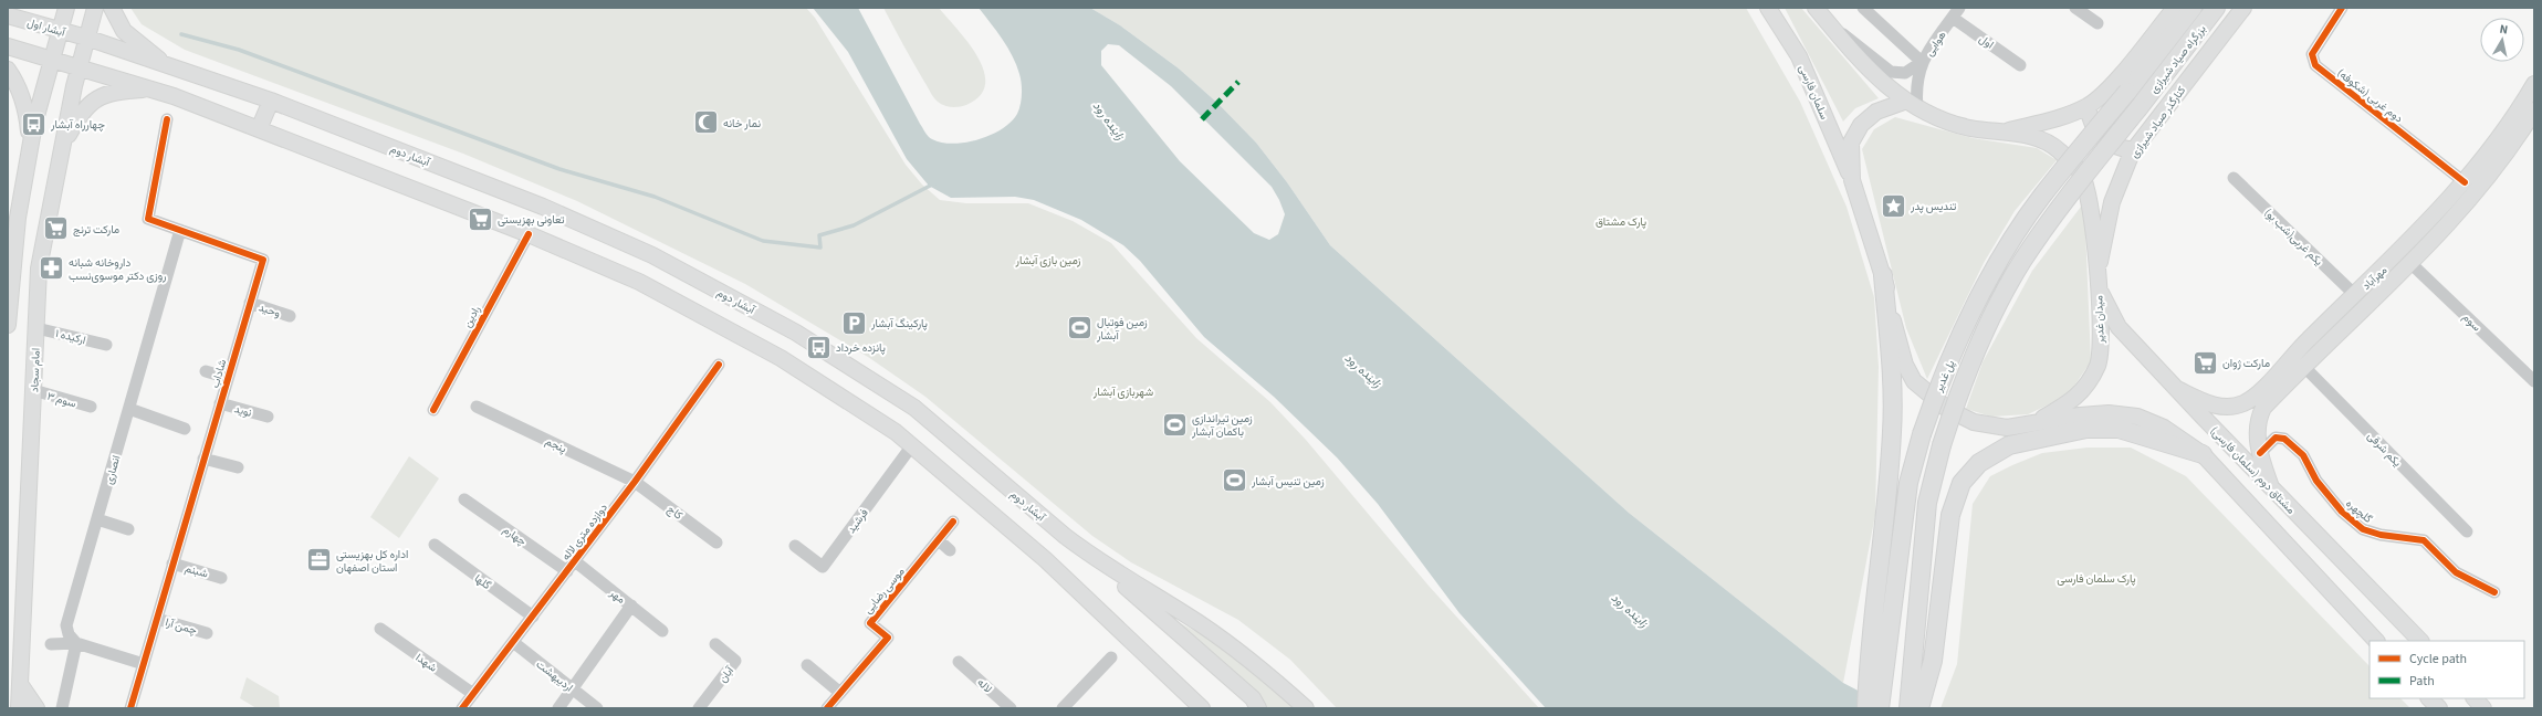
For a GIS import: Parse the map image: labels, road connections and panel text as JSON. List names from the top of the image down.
{
  "streets": {
    "highway": ["بزرگراه صیاد شیرازی", "پل غدیر"],
    "main road": [
      "آبشار اول",
      "سلمان فارسی",
      "کنارگذر صیاد شیرازی",
      "آبشار دوم",
      "مهرآباد",
      "میدان غدیر",
      "امام سجاد",
      "مشتاق دوم (سلمان فارسی)"
    ],
    "street": [
      "اول",
      "هوایی",
      "دوم غربی (شکوفه)",
      "یکم غربی(شب بو)",
      "وحید",
      "رادین",
      "سوم",
      "ارکیده ۱",
      "شاداب",
      "سوم ۳",
      "نوید",
      "پنجم",
      "یکم شرقی",
      "انصاری",
      "گلچهره",
      "کاج",
      "فرشید",
      "دوازده متری لاله",
      "چهارم",
      "شبنم",
      "گلها",
      "موسی رضایی",
      "مهر",
      "چمن آرا",
      "شهدا",
      "آبان",
      "اردیبهشت",
      "لاله"
    ]
  },
  "crossings": [
    ["آبشار اول", "آبشار دوم"],
    ["آبشار اول", "امام سجاد"],
    ["اول", "هوایی"],
    ["هوایی", "میدان غدیر"],
    ["بزرگراه صیاد شیرازی", "پل غدیر"],
    ["سلمان فارسی", "میدان غدیر"],
    ["دوم غربی (شکوفه)", "مهرآباد"],
    ["کنارگذر صیاد شیرازی", "میدان غدیر"],
    ["کنارگذر صیاد شیرازی", "مشتاق دوم (سلمان فارسی)"],
    ["آبشار دوم", "امام سجاد"],
    ["یکم غربی(شب بو)", "مهرآباد"],
    ["مهرآباد", "سوم"],
    ["مهرآباد", "یکم شرقی"],
    ["مهرآباد", "مشتاق دوم (سلمان فارسی)"],
    ["وحید", "شاداب"],
    ["میدان غدیر", "مشتاق دوم (سلمان فارسی)"],
    ["ارکیده ۱", "امام سجاد"],
    ["امام سجاد", "سوم ۳"],
    ["شاداب", "نوید"],
    ["شاداب", "انصاری"],
    ["شاداب", "شبنم"],
    ["شاداب", "چمن آرا"],
    ["پنجم", "کاج"],
    ["پنجم", "دوازده متری لاله"],
    ["کاج", "دوازده متری لاله"],
    ["دوازده متری لاله", "چهارم"],
    ["دوازده متری لاله", "گلها"],
    ["دوازده متری لاله", "مهر"],
    ["دوازده متری لاله", "شهدا"],
    ["دوازده متری لاله", "اردیبهشت"]
  ],
  "water": ["زاینده رود"],
  "parks": [
    "پارک مشتاق",
    "زمین بازی آبشار",
    "شهربازی آبشار",
    "پارک سلمان فارسی"
  ],
  "places": {
    "mosque": ["نمار خانه"],
    "bus stop": ["چهارراه آبشار", "پانزده خرداد"],
    "place": ["تندیس پدر"],
    "supermarket": ["تعاونی بهزیستی", "مارکت ترنج", "مارکت ژوان"],
    "pharmacy": ["داروخانه شبانه روزی دکتر موسوی‌نسب"],
    "parking": ["پارکینگ آبشار"],
    "sports": ["زمین فوتبال آبشار", "زمین تیراندازی باکمان آبشار", "زمین تنیس آبشار"],
    "office": ["اداره کل بهزیستی استان اصفهان"]
  },
  "legend": ["Cycle path", "Path"],
  "north": "top"
}
